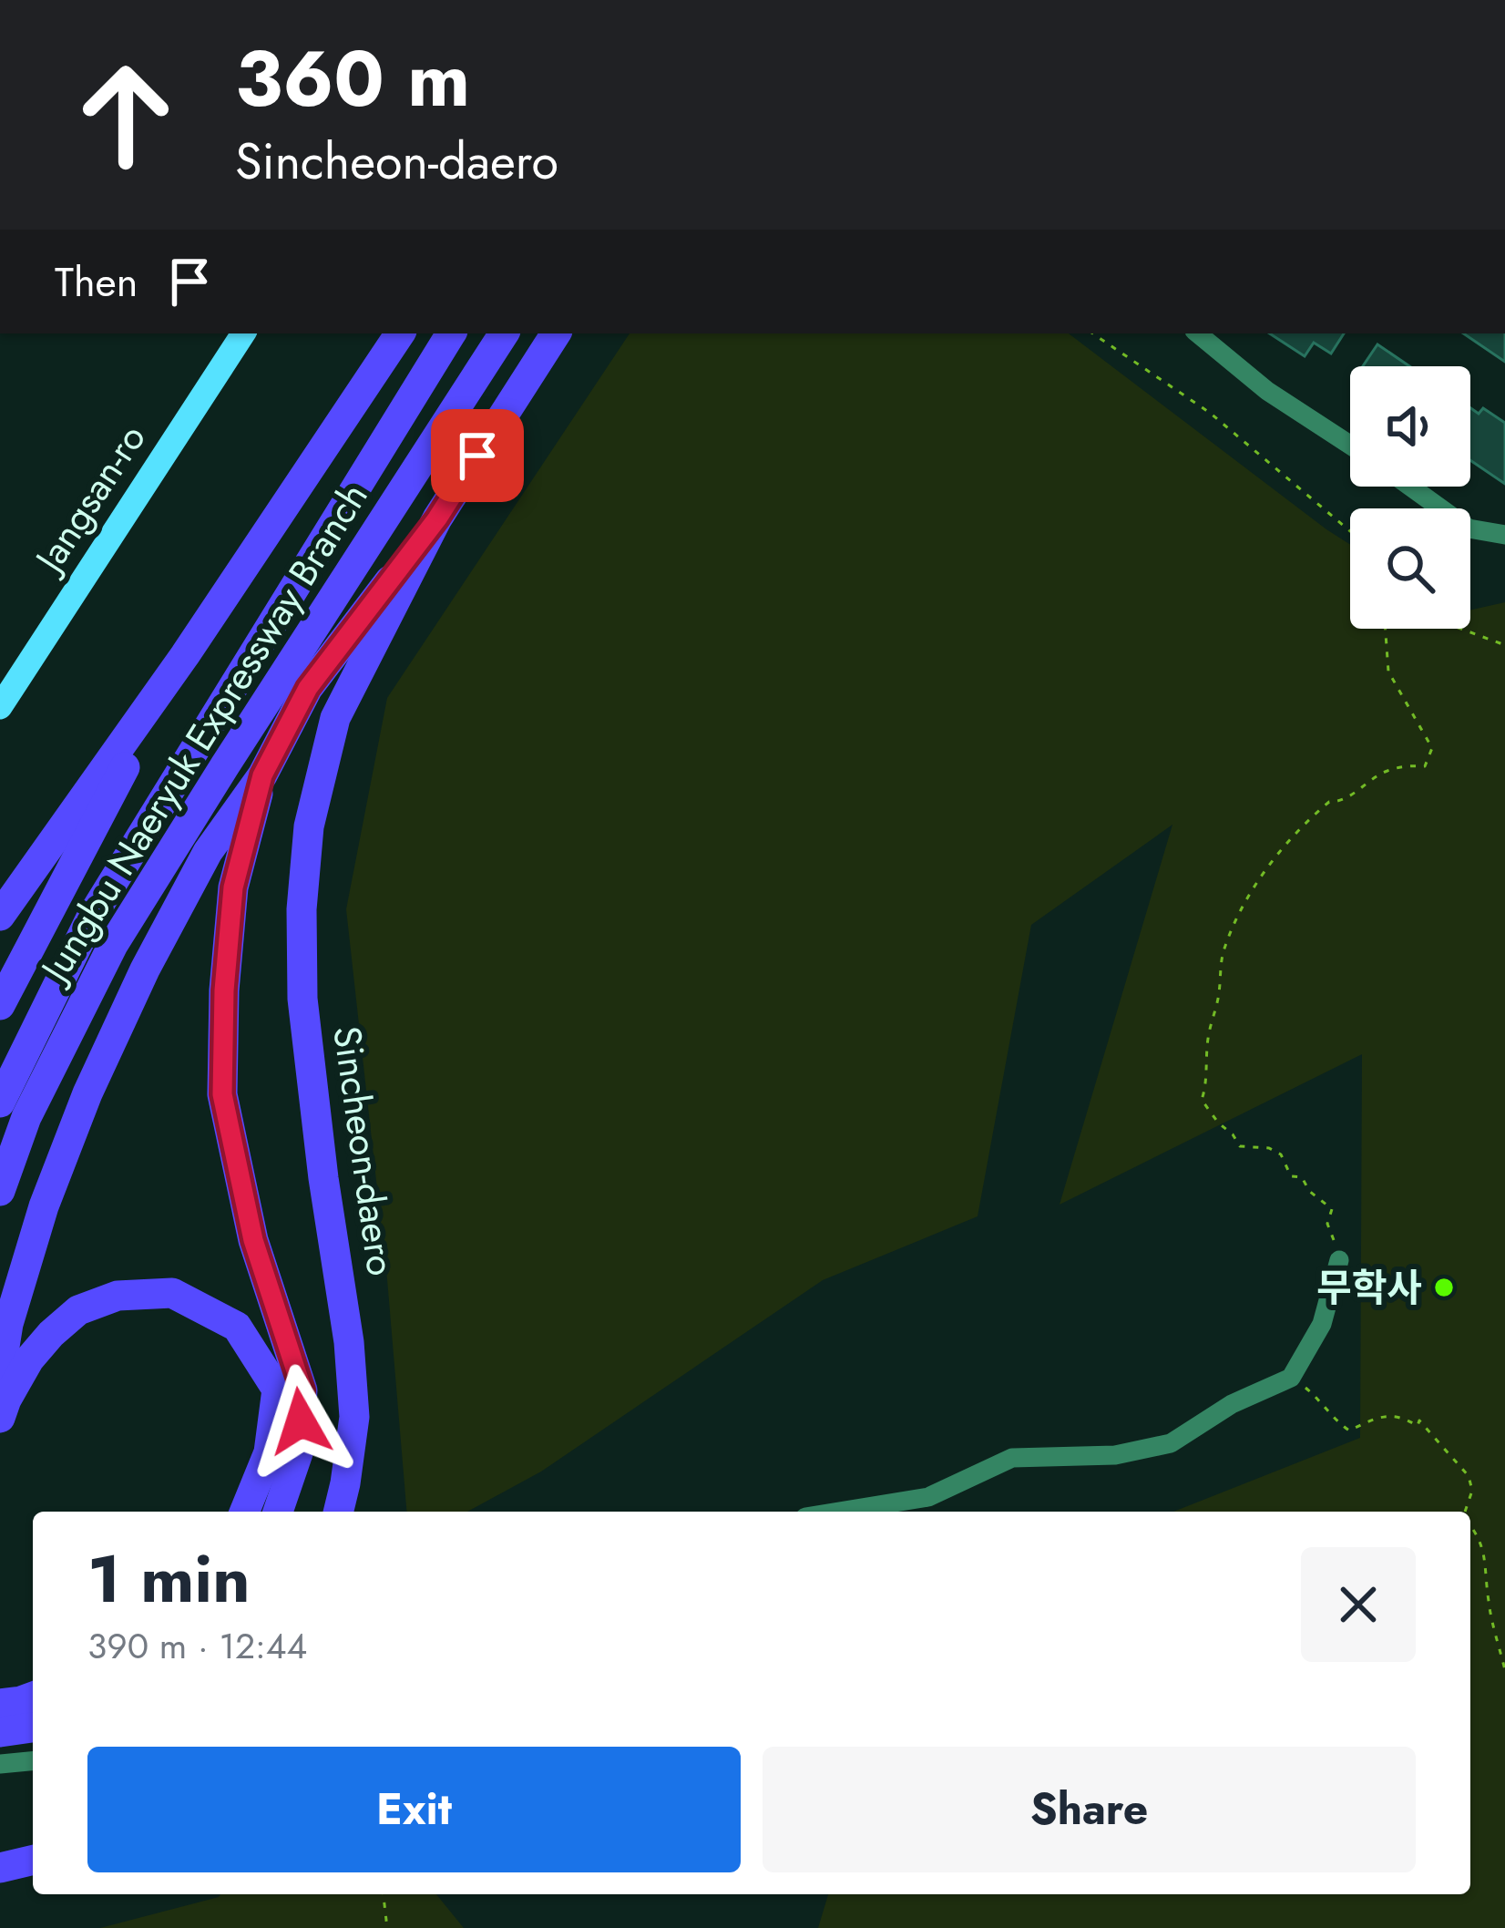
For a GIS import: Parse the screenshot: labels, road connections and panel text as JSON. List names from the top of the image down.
{
  "streets": {
    "highway": ["Jungbu Naeryuk Expressway Branch", "Sincheon-daero"],
    "main road": ["Jangsan-ro"]
  },
  "places": ["무학사"],
  "page": {
    "turn": ["360 m", "Sincheon-daero"],
    "then": "Then",
    "heading": ["1 min", "390 m · 12:44"],
    "buttons": ["Exit", "Share"]
  }
}
